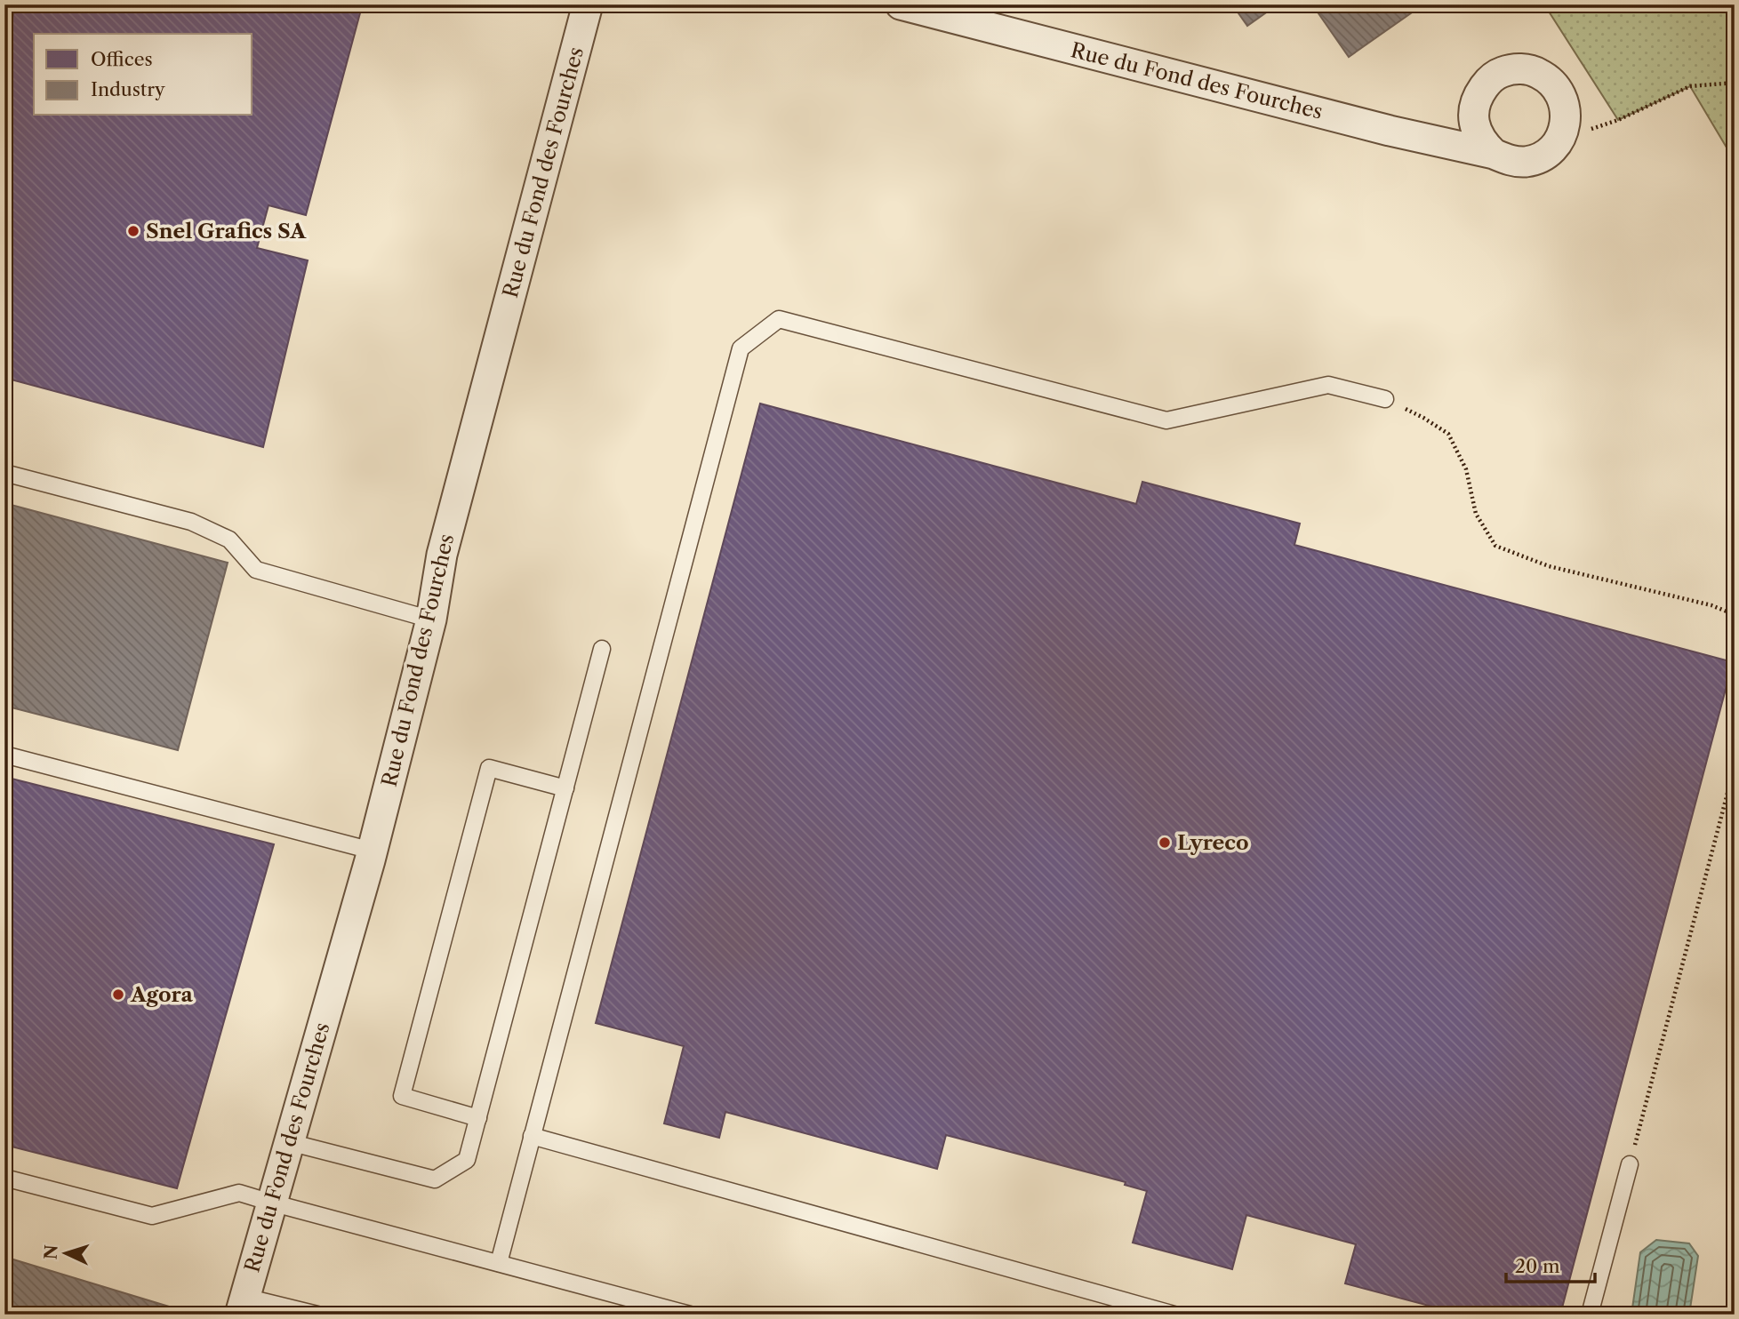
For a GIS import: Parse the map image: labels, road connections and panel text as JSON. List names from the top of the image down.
{
  "streets": {
    "street": ["Rue du Fond des Fourches"]
  },
  "places": ["Snel Grafics SA", "Lyreco", "Agora"],
  "legend": ["Offices", "Industry"],
  "scale_bar": "20 m",
  "north": "left"
}
